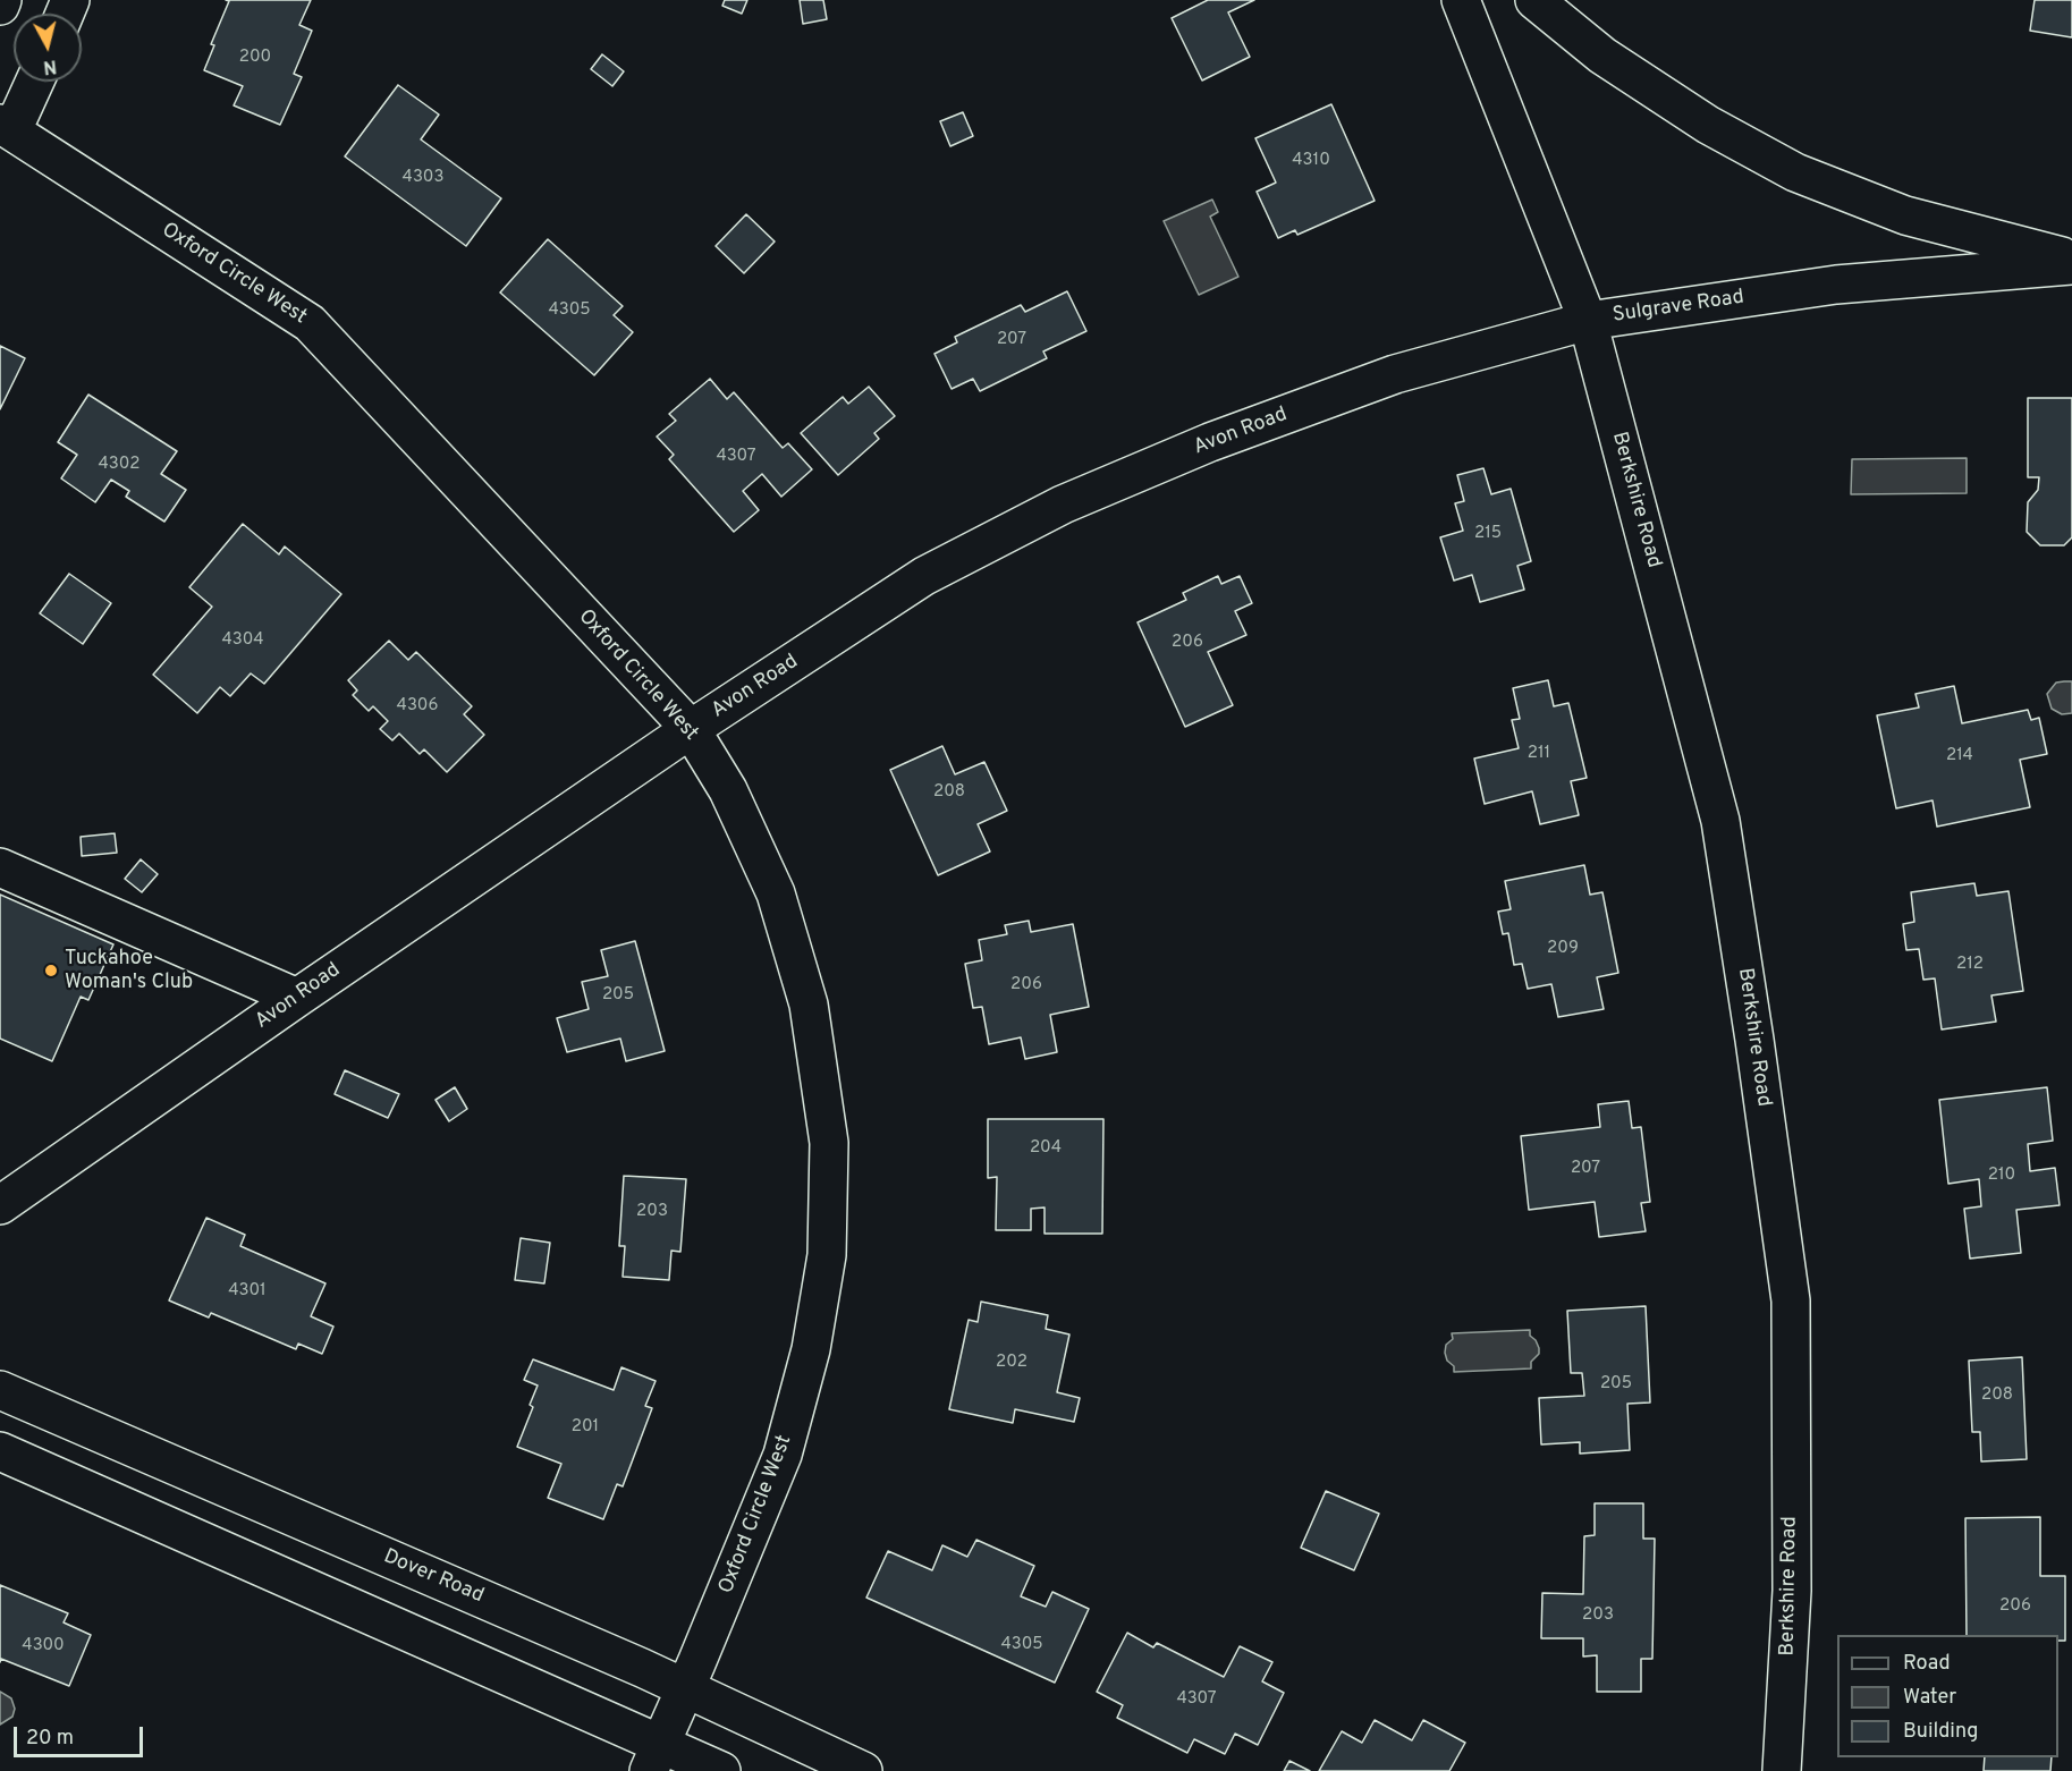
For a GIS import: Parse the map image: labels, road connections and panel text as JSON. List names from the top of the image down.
{
  "streets": {
    "street": [
      "Oxford Circle West",
      "Sulgrave Road",
      "Avon Road",
      "Berkshire Road",
      "Dover Road"
    ]
  },
  "crossings": [
    ["Oxford Circle West", "Avon Road"],
    ["Oxford Circle West", "Dover Road"],
    ["Sulgrave Road", "Avon Road"],
    ["Sulgrave Road", "Berkshire Road"],
    ["Avon Road", "Berkshire Road"]
  ],
  "places": ["Tuckahoe Woman's Club"],
  "house_numbers": [
    "200",
    "4310",
    "4303",
    "4305",
    "207",
    "4307",
    "4302",
    "215",
    "4304",
    "206",
    "4306",
    "211",
    "214",
    "208",
    "209",
    "212",
    "206",
    "205",
    "204",
    "207",
    "210",
    "203",
    "4301",
    "202",
    "205",
    "208",
    "201",
    "206",
    "203",
    "4305",
    "4300",
    "4307"
  ],
  "legend": ["Road", "Water", "Building"],
  "scale_bar": "20 m",
  "north": "bottom"
}
